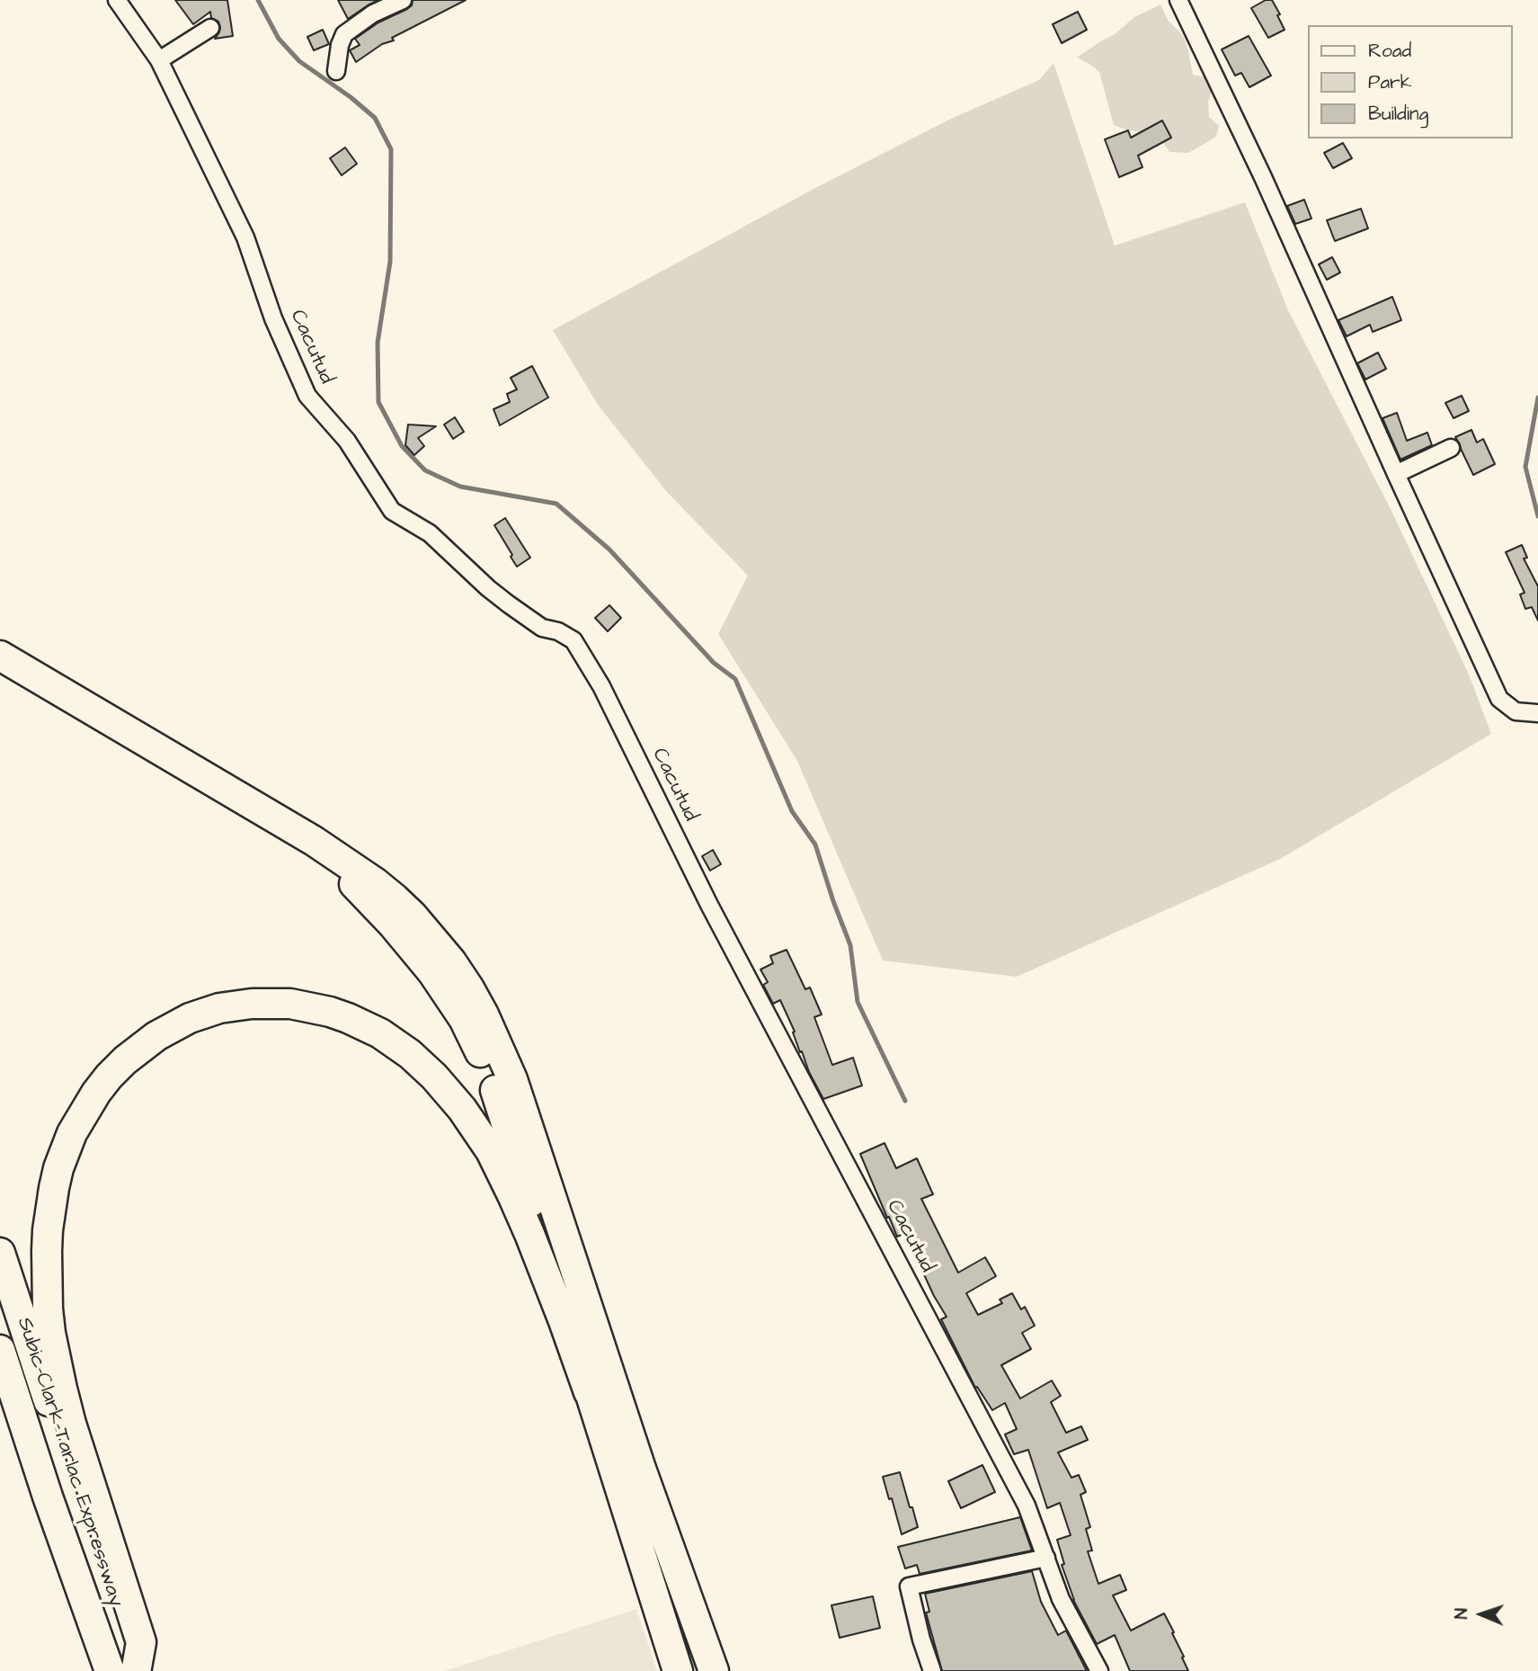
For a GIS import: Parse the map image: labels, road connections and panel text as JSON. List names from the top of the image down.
{
  "streets": {
    "highway": ["Subic-Clark-Tarlac Expressway"],
    "street": ["Cacutud"]
  },
  "legend": ["Road", "Park", "Building"],
  "north": "left"
}
